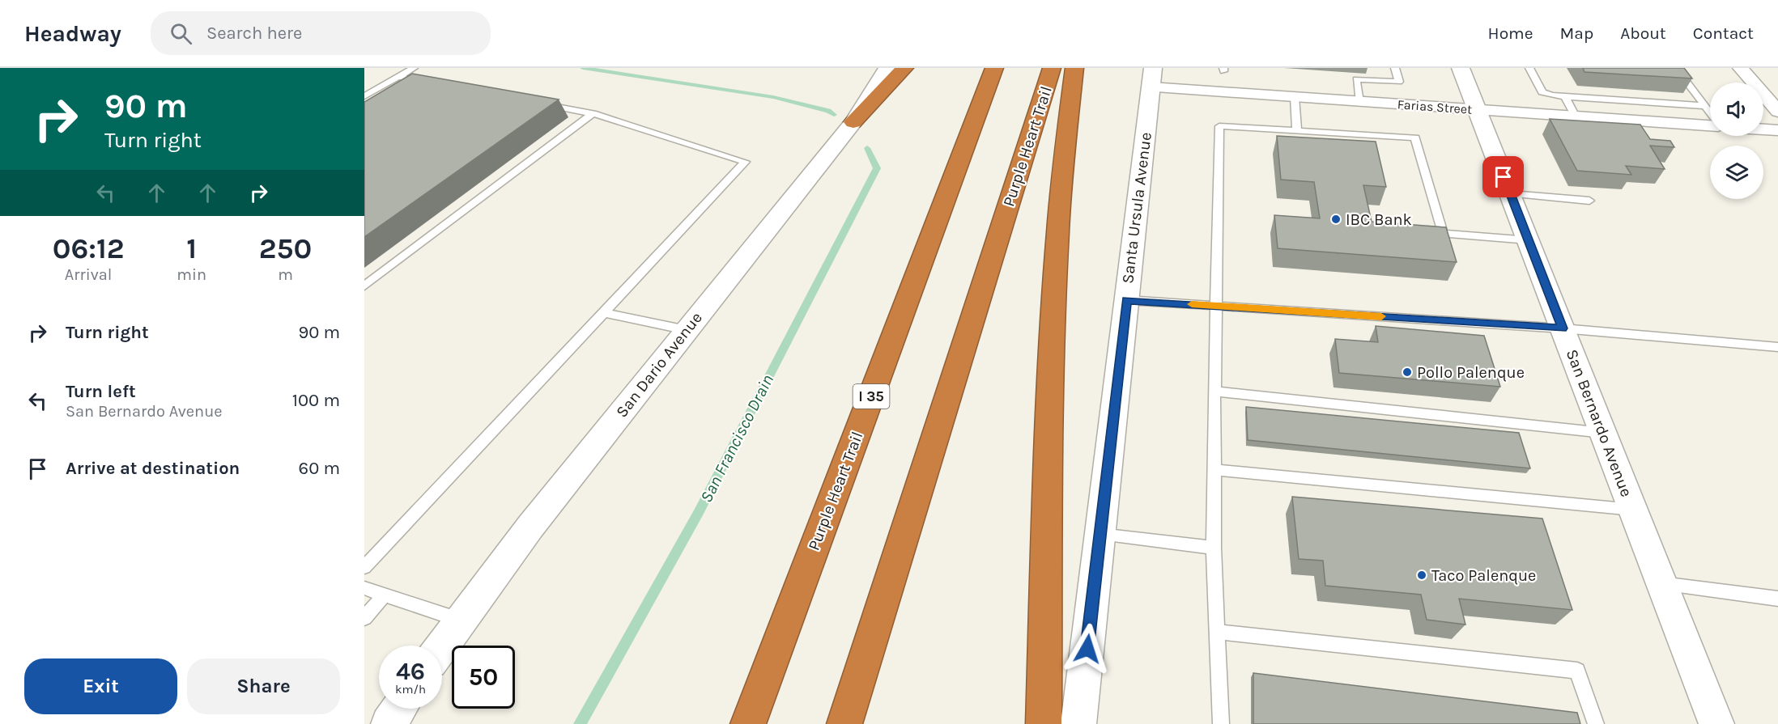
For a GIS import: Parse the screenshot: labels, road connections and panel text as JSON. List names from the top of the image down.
{
  "streets": {
    "highway": ["Purple Heart Trail", "I 35"],
    "main road": ["Santa Ursula Avenue", "San Dario Avenue", "San Bernardo Avenue"],
    "street": ["Farias Street"]
  },
  "crossings": [
    ["Farias Street", "Santa Ursula Avenue"],
    ["Farias Street", "San Bernardo Avenue"]
  ],
  "water": ["San Francisco Drain"],
  "places": ["IBC Bank", "Pollo Palenque", "Taco Palenque"],
  "page": {
    "header": "Headway",
    "search": "Search here",
    "nav": [
      "Home",
      "Map",
      "About",
      "Contact"
    ],
    "turn": ["90 m", "Turn right"],
    "eta": [
      "06:12",
      "Arrival",
      "1",
      "min",
      "250",
      "m"
    ],
    "list": [
      {
        "name": "Turn right",
        "value": "90 m"
      },
      {
        "name": "Turn left",
        "note": "San Bernardo Avenue",
        "value": "100 m"
      },
      {
        "name": "Arrive at destination",
        "value": "60 m"
      }
    ],
    "speed": "46 km/h",
    "limit": "50",
    "buttons": ["Exit", "Share"]
  }
}
